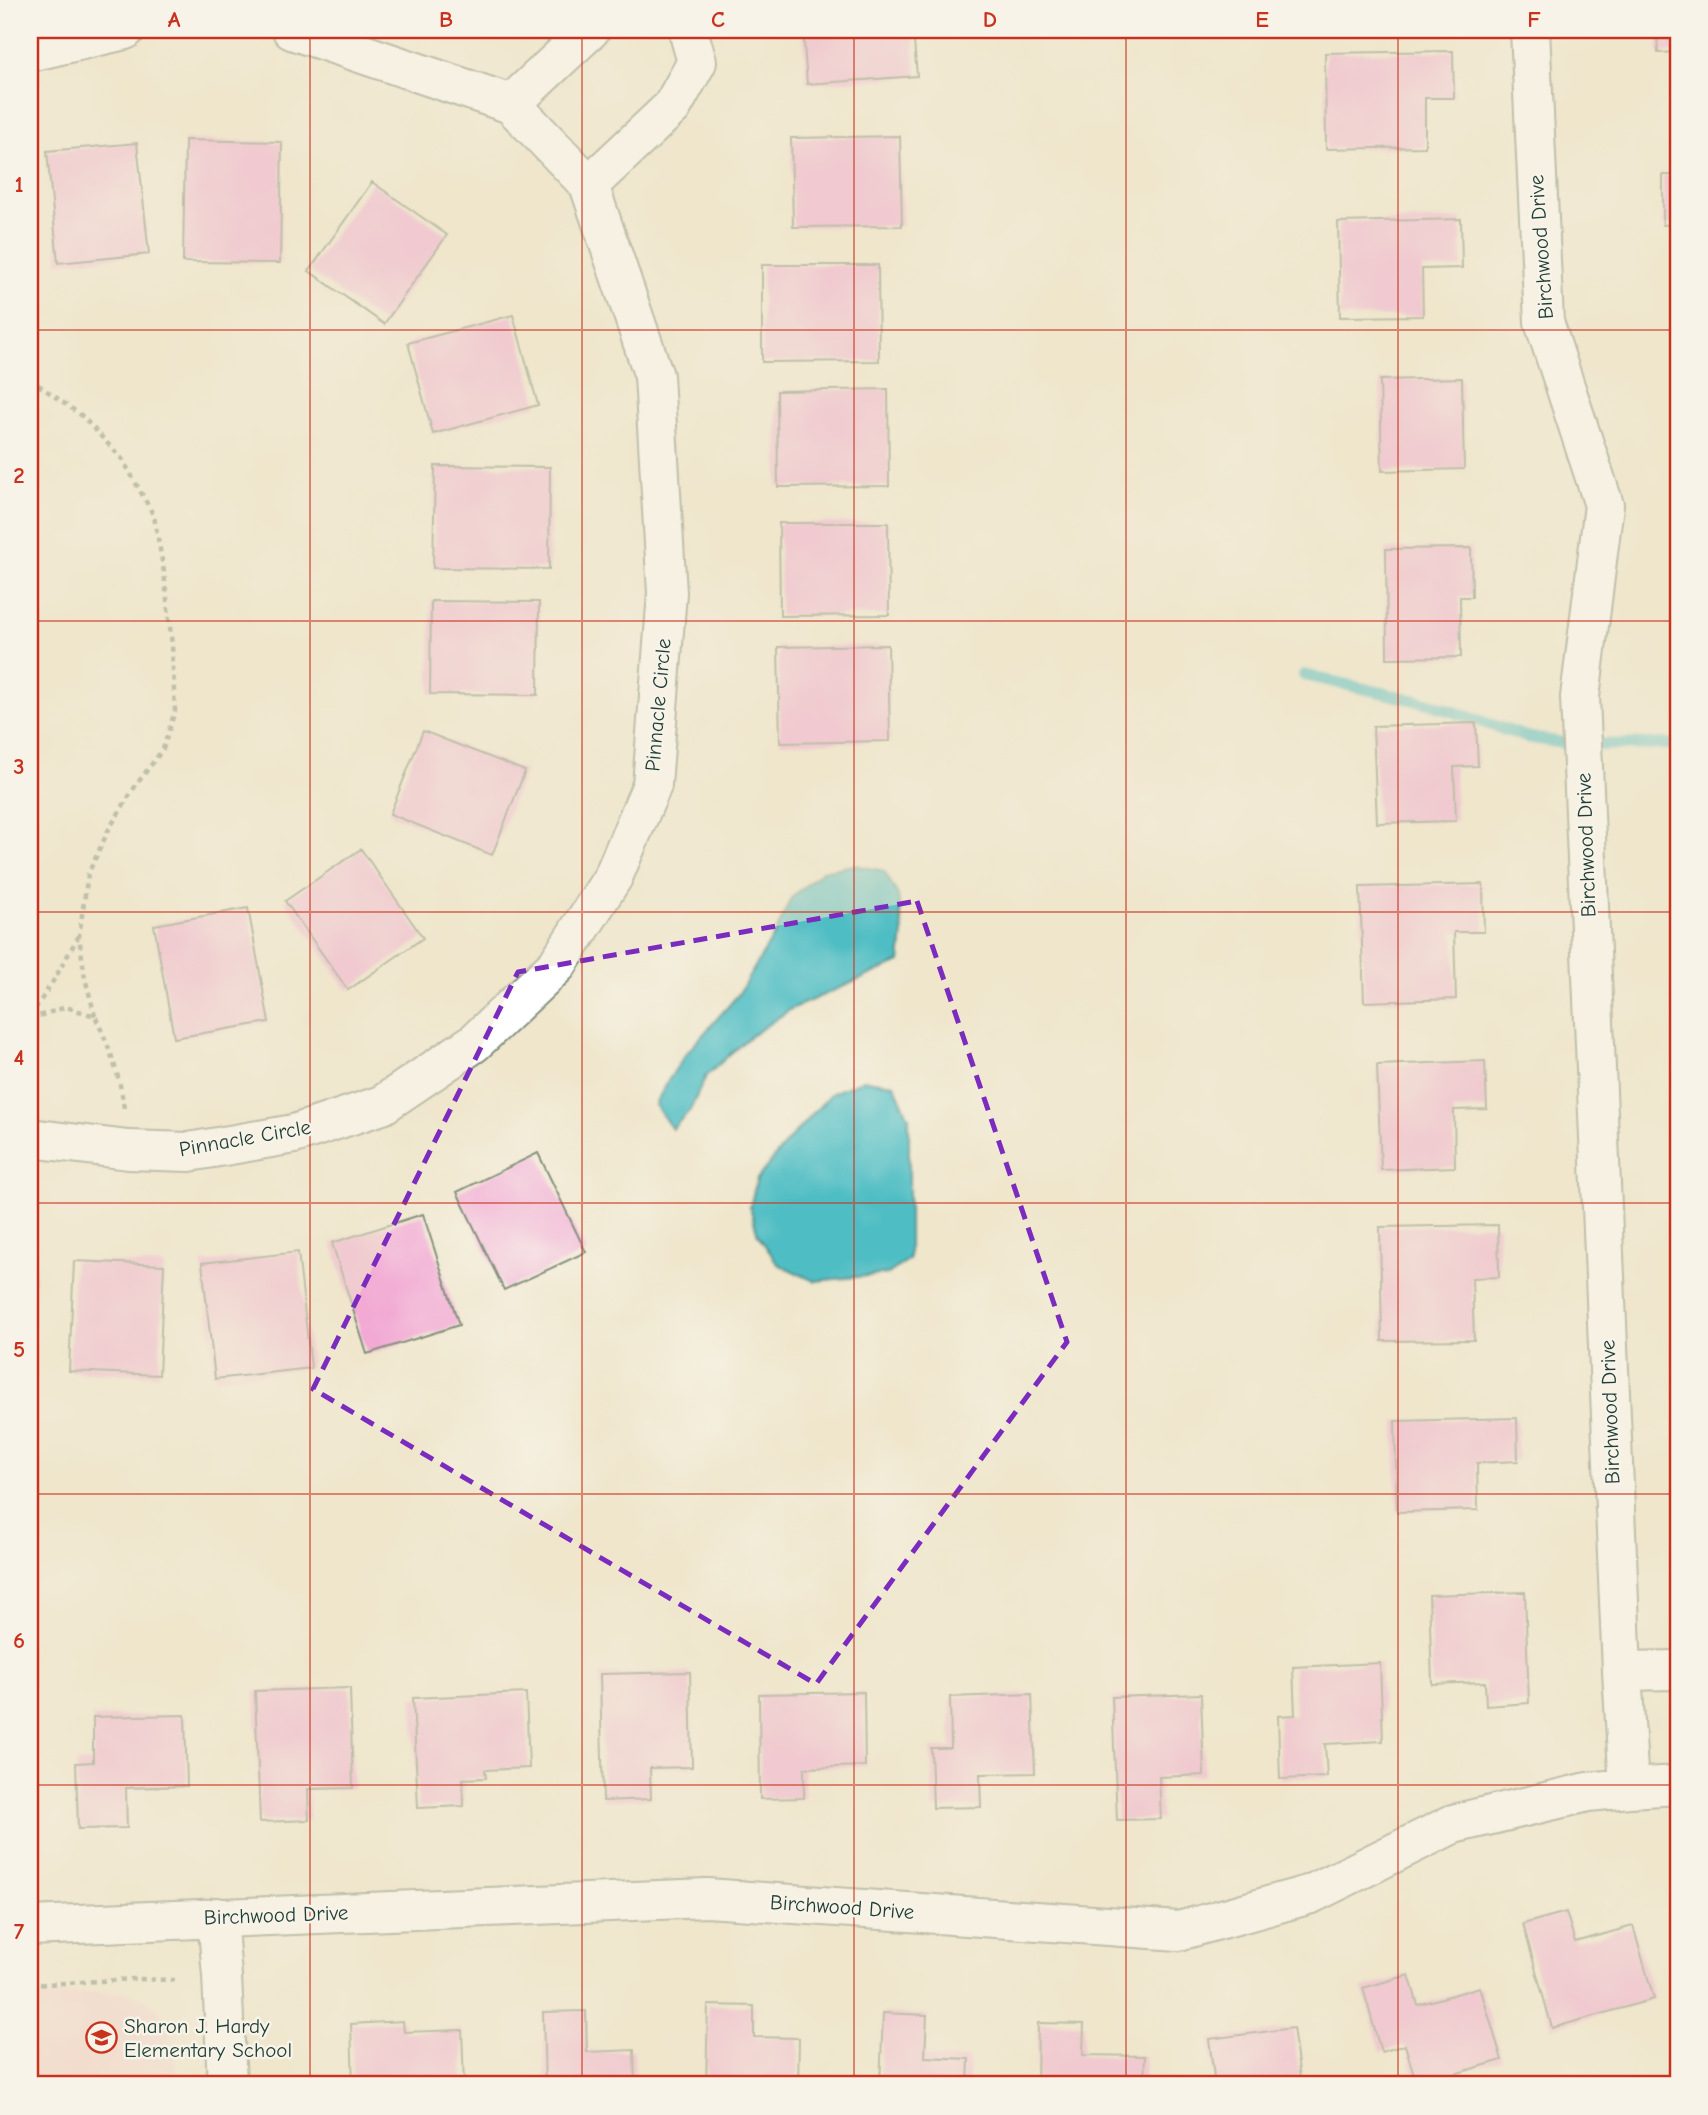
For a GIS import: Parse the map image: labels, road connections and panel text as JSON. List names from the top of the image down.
{
  "streets": {
    "street": ["Birchwood Drive", "Pinnacle Circle"]
  },
  "places": {
    "school or university": ["Sharon J. Hardy Elementary School"]
  },
  "grid": {
    "columns": [
      "A",
      "B",
      "C",
      "D",
      "E",
      "F"
    ],
    "rows": [
      "1",
      "2",
      "3",
      "4",
      "5",
      "6",
      "7"
    ]
  }
}
